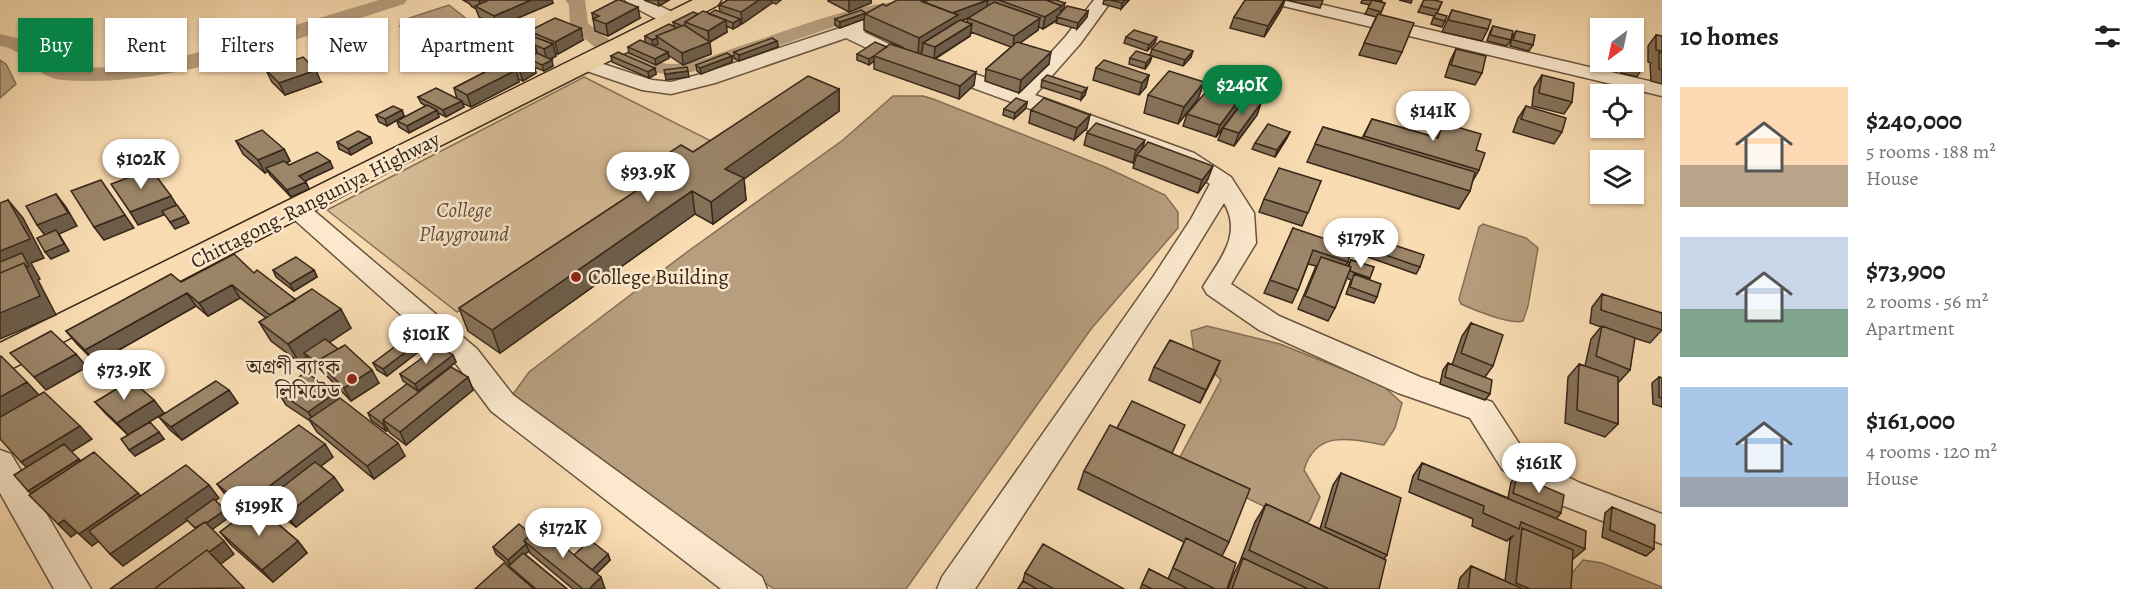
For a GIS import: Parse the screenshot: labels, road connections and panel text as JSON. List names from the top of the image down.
{
  "streets": {
    "main road": ["Chittagong-Ranguniya Highway"]
  },
  "parks": ["College Playground"],
  "places": ["College Building", "অগ্রণী ব্যাংক লিমিটেড"],
  "north": "bottom left",
  "page": {
    "heading": "10 homes",
    "chip": [
      "Buy",
      "Rent",
      "Filters",
      "New",
      "Apartment"
    ],
    "price": [
      "$240K",
      "$141K",
      "$102K",
      "$93.9K",
      "$179K",
      "$101K",
      "$73.9K",
      "$161K",
      "$199K",
      "$172K"
    ],
    "list": [
      {
        "name": "$240,000",
        "note": "5 rooms · 188 m² · House"
      },
      {
        "name": "$73,900",
        "note": "2 rooms · 56 m² · Apartment"
      },
      {
        "name": "$161,000",
        "note": "4 rooms · 120 m² · House"
      }
    ]
  }
}
